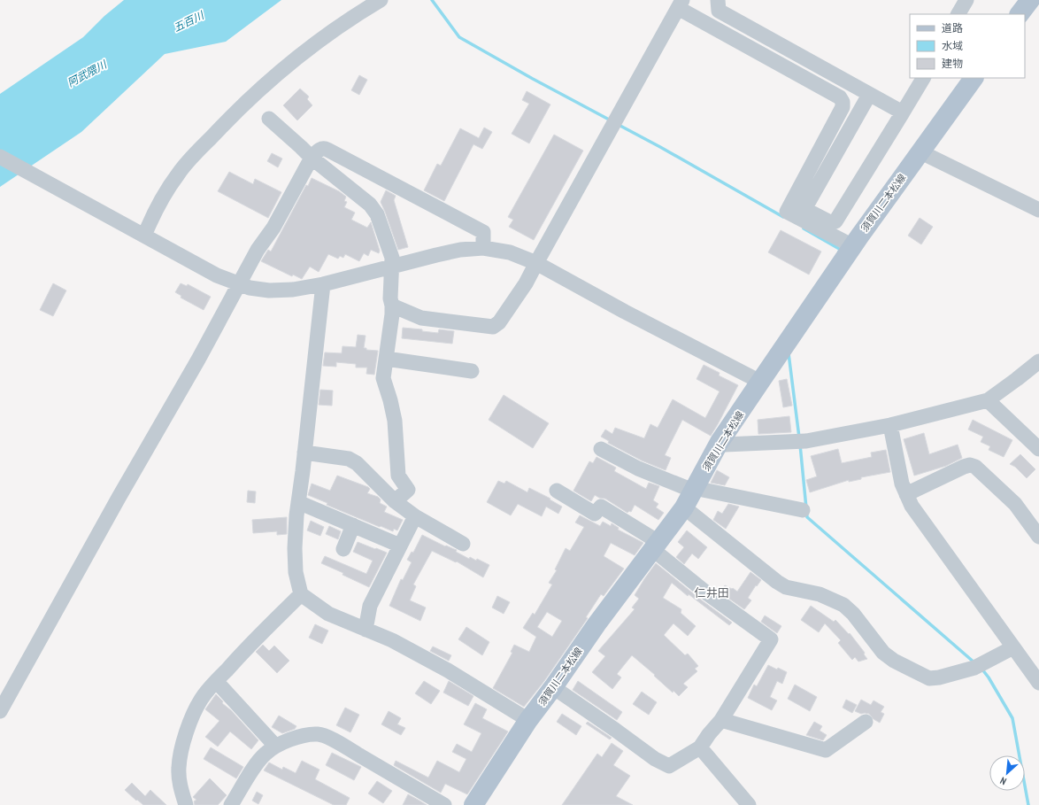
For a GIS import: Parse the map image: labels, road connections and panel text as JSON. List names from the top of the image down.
{
  "streets": {
    "main road": ["須賀川二本松線"]
  },
  "districts": ["仁井田"],
  "water": ["五百川", "阿武隈川"],
  "legend": ["道路", "水域", "建物"],
  "north": "bottom left"
}
